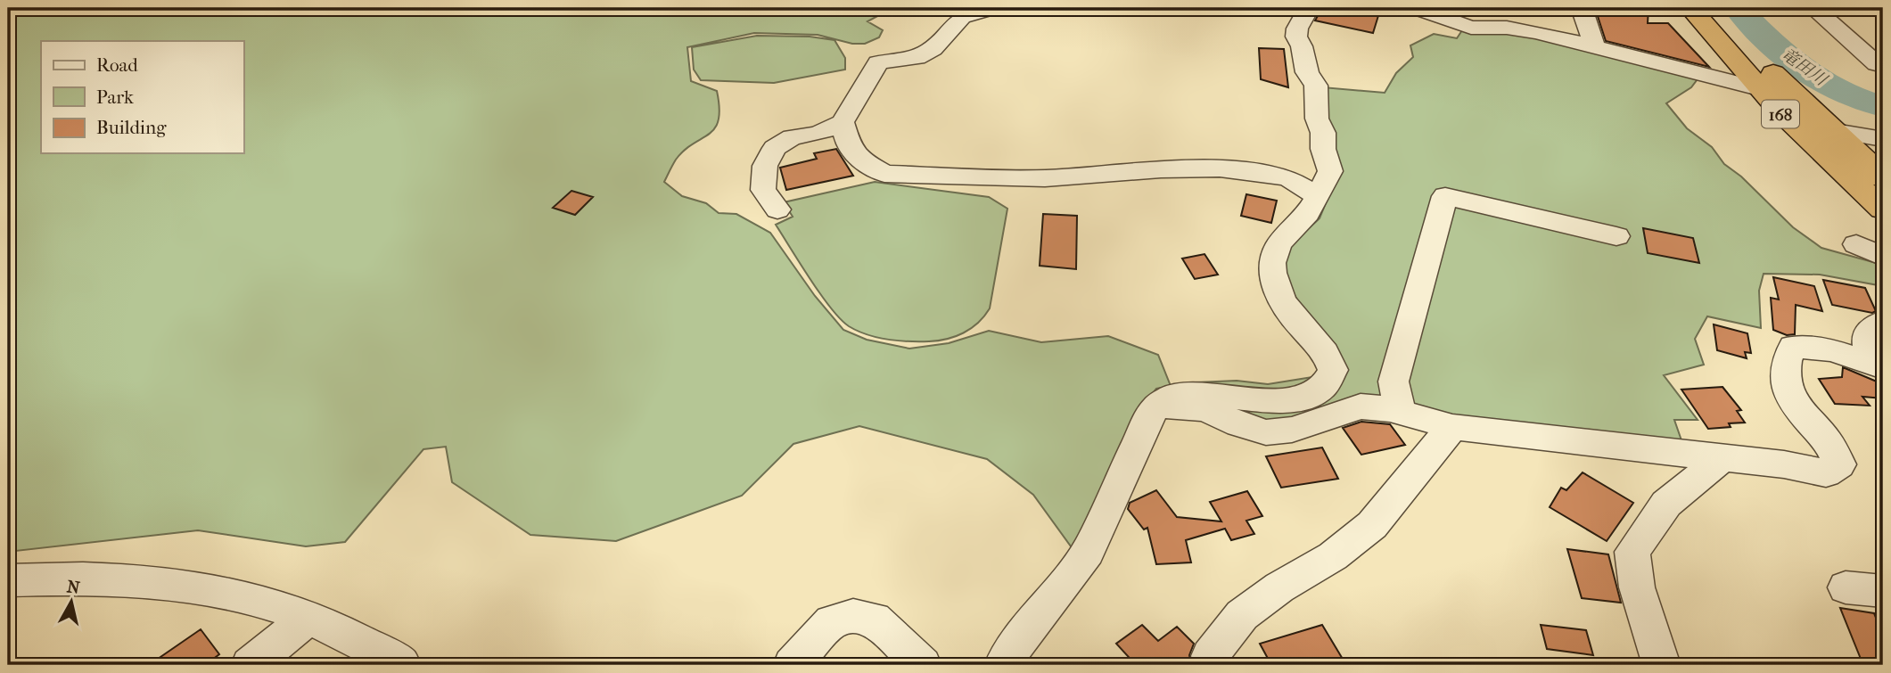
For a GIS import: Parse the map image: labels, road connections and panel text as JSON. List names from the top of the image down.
{
  "streets": {
    "highway": ["168"]
  },
  "water": ["竜田川"],
  "legend": ["Road", "Park", "Building"],
  "north": "top"
}
